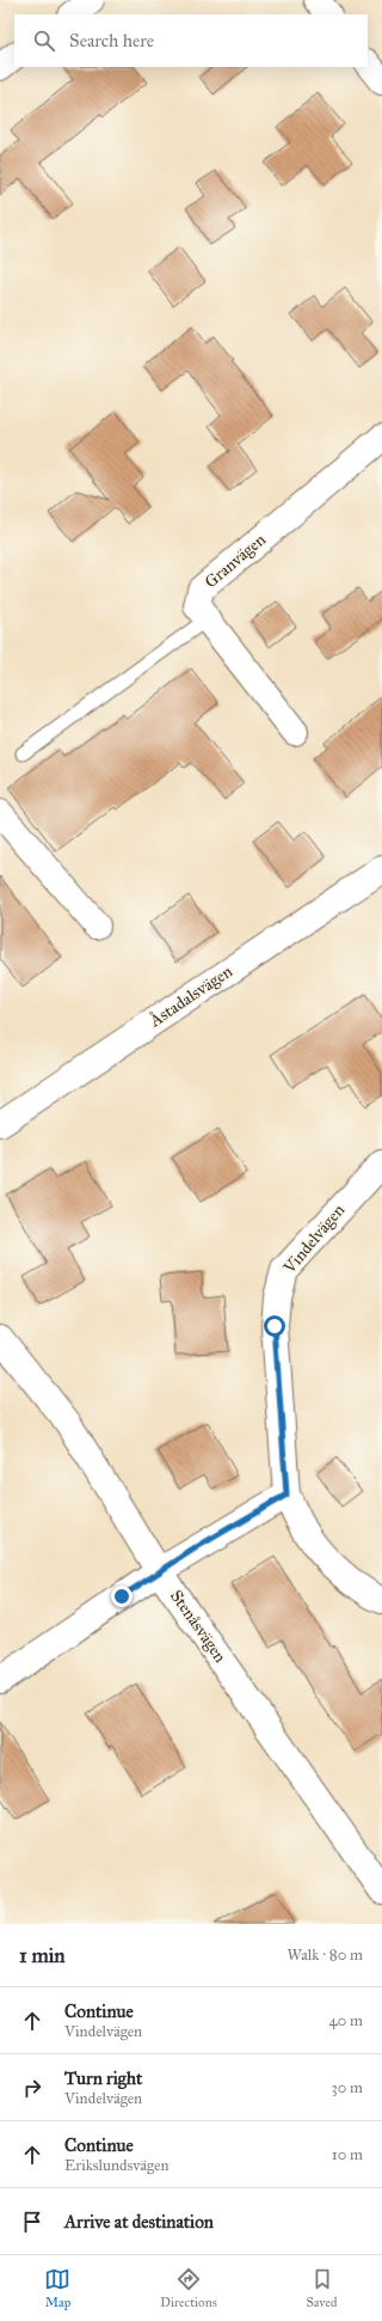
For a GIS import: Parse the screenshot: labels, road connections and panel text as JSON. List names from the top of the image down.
{
  "streets": {
    "street": [
      "Granvägen",
      "Åstadalsvägen",
      "Vindelvägen",
      "Stenåsvägen"
    ]
  },
  "page": {
    "search": "Search here",
    "heading": ["1 min", "Walk · 80 m"],
    "list": [
      ["Continue", "Vindelvägen", "40 m"],
      ["Turn right", "Vindelvägen", "30 m"],
      ["Continue", "Erikslundsvägen", "10 m"],
      "Arrive at destination"
    ],
    "nav": ["Map", "Directions", "Saved"]
  }
}
